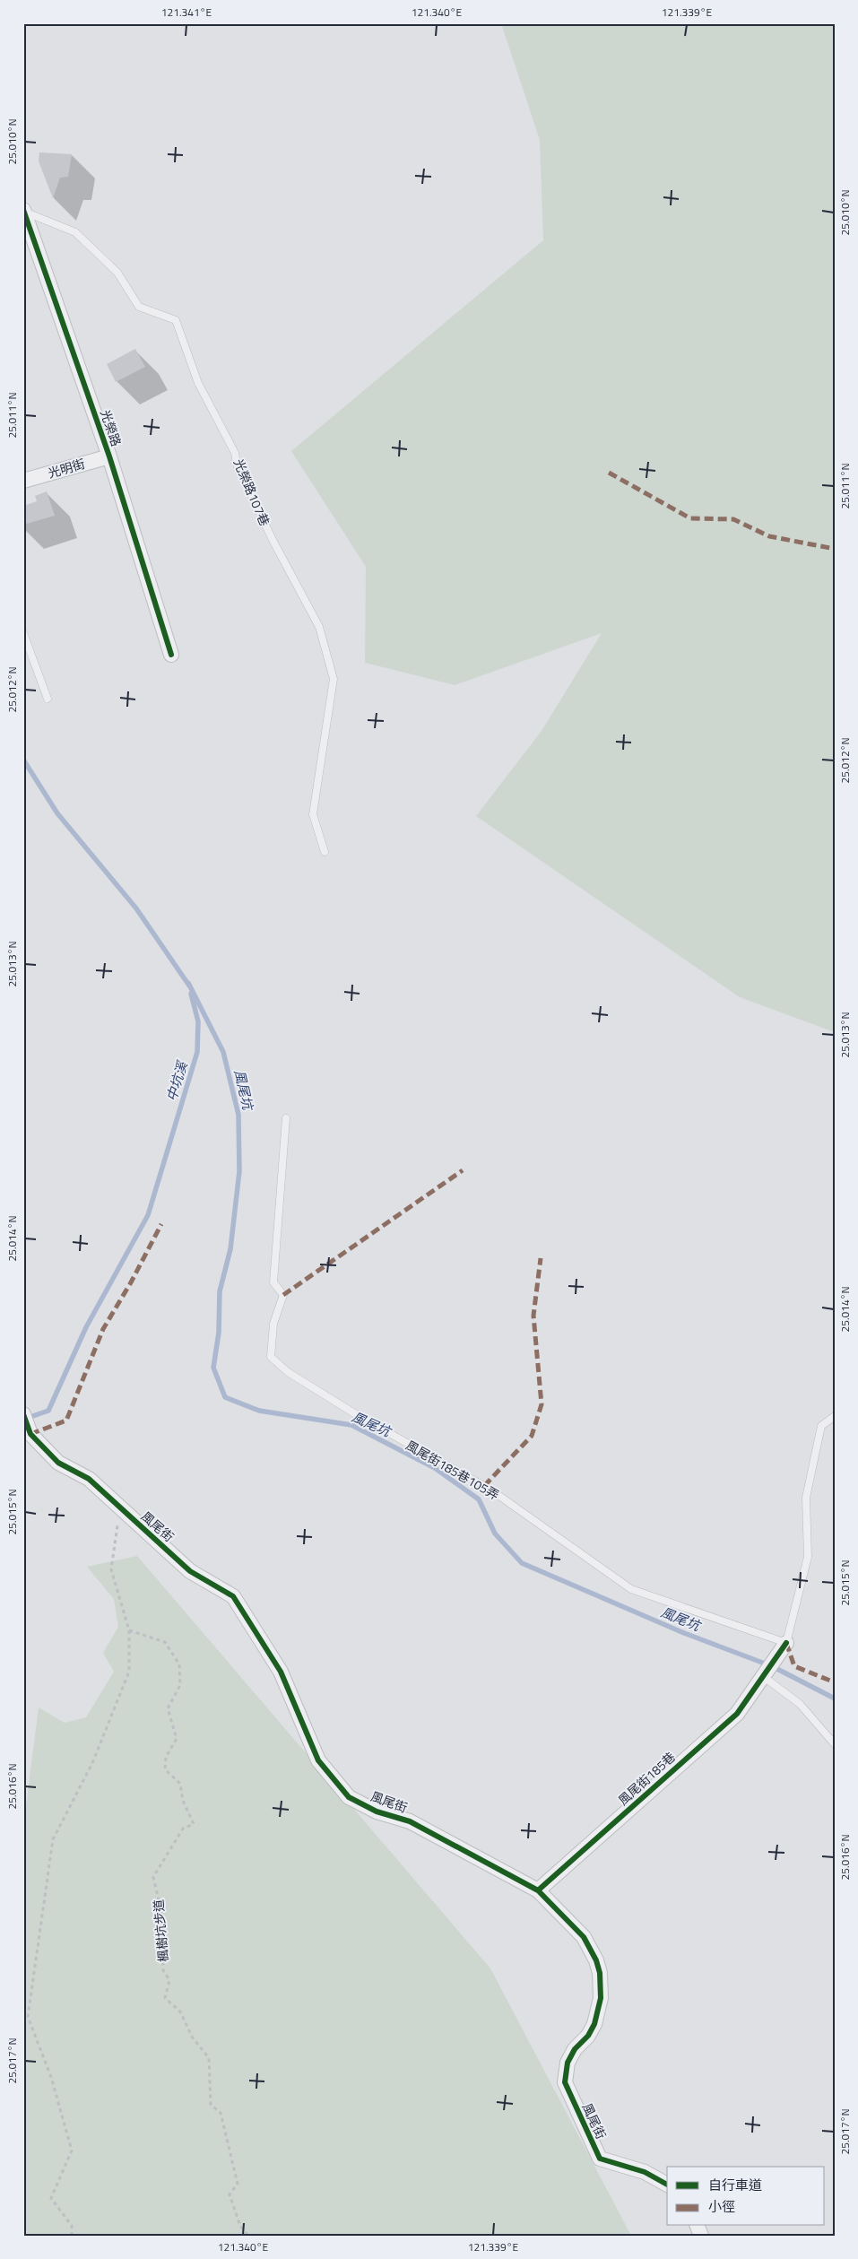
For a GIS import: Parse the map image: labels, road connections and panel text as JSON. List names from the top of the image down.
{
  "streets": {
    "street": [
      "光榮路",
      "光明街",
      "風尾街",
      "風尾街185巷"
    ],
    "lane": ["光榮路107巷", "風尾街185巷105弄"],
    "path": ["楓樹坑步道"]
  },
  "crossings": [
    ["光榮路", "光明街"],
    ["光榮路", "光榮路107巷"],
    ["風尾街185巷105弄", "風尾街185巷"],
    ["風尾街", "風尾街185巷"]
  ],
  "water": ["中坑溪", "風尾坑"],
  "legend": ["自行車道", "小徑"],
  "coordinates": [
    "121.341°E",
    "121.340°E",
    "121.339°E",
    "25.010°N",
    "25.011°N",
    "25.012°N",
    "25.013°N",
    "25.014°N",
    "25.015°N",
    "25.016°N",
    "25.017°N"
  ]
}
